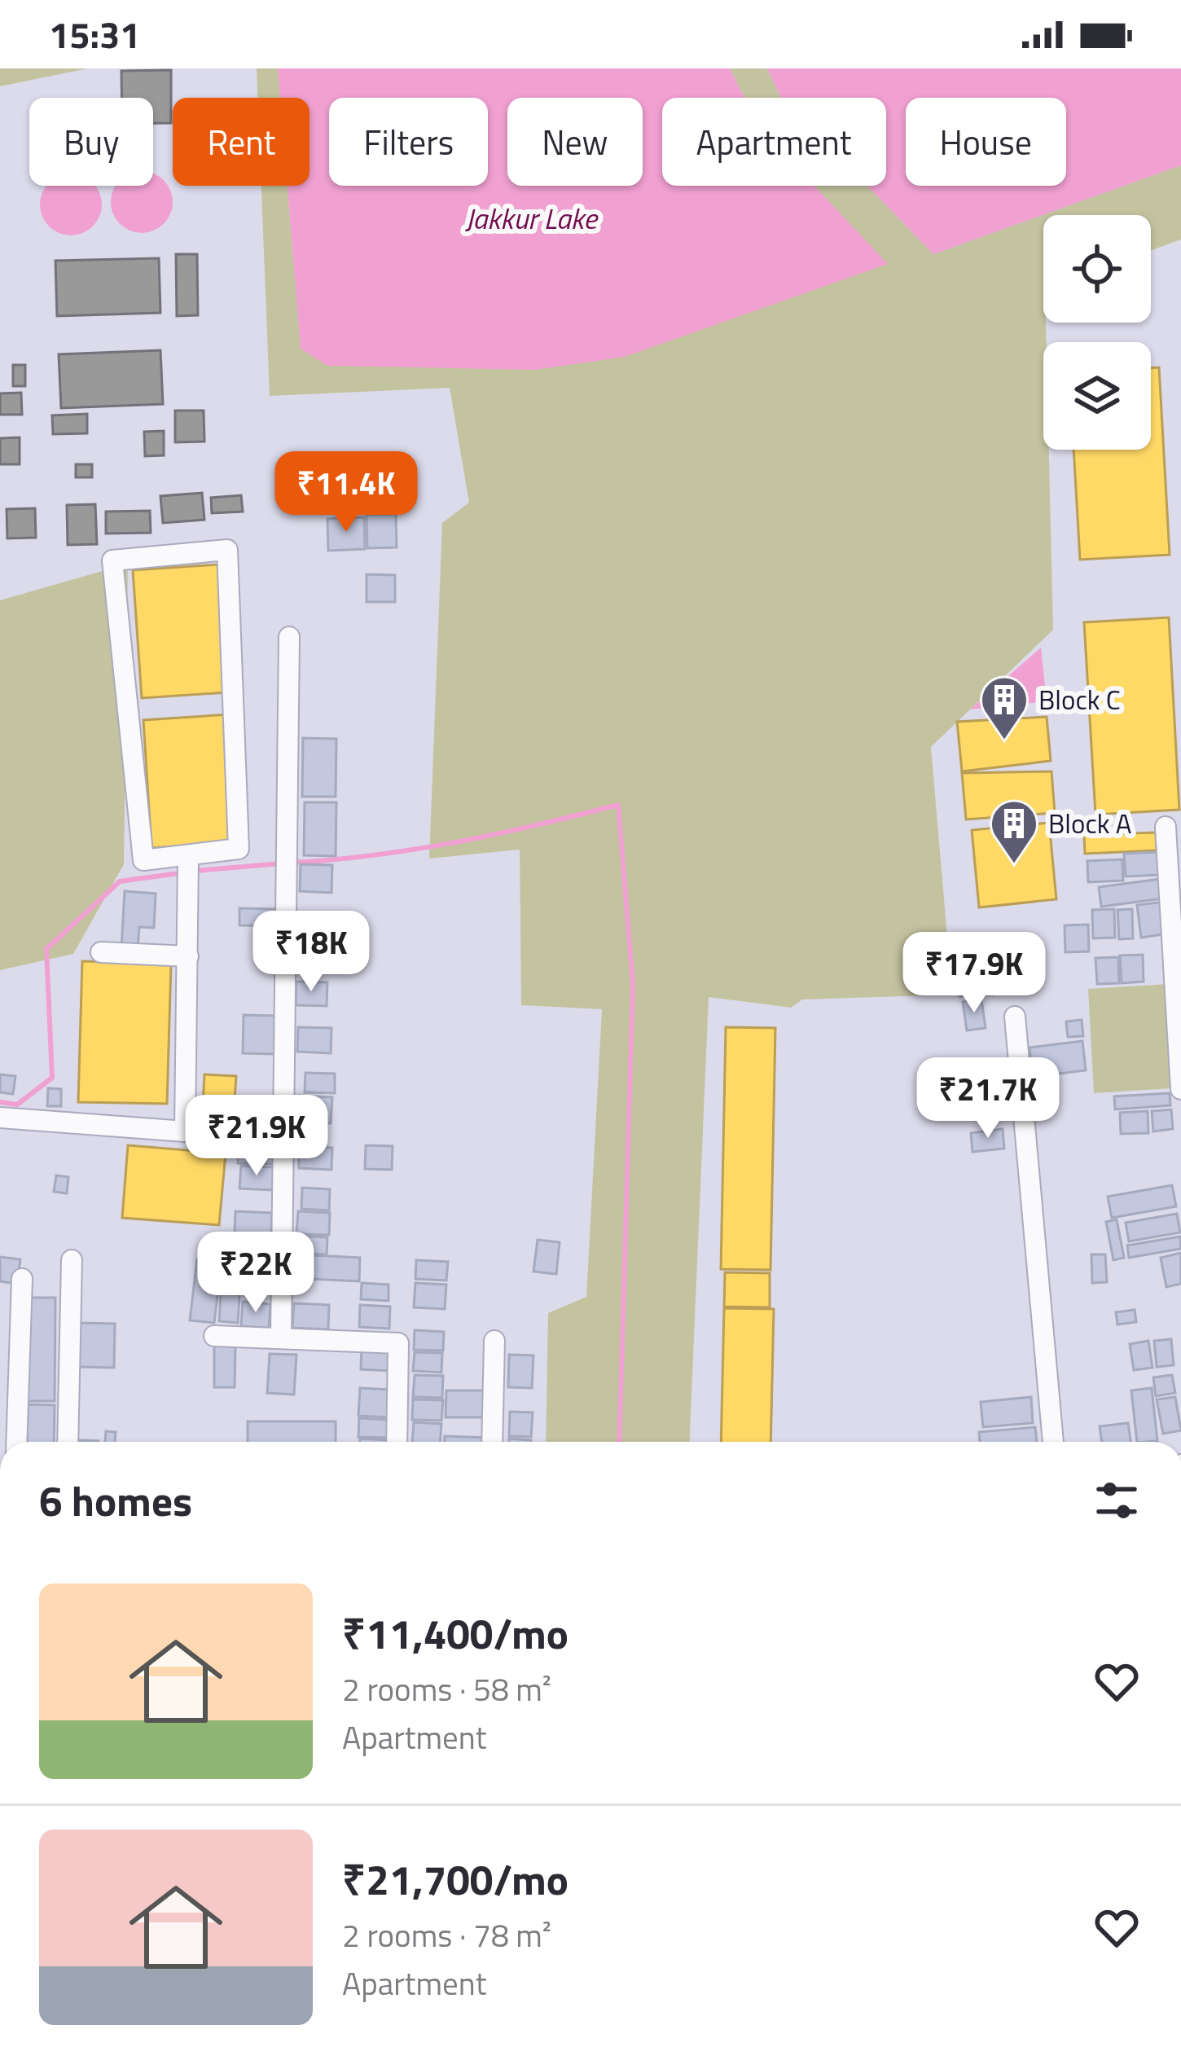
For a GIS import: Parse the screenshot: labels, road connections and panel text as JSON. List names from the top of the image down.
{
  "water": ["Jakkur Lake"],
  "places": {
    "building": ["Block C", "Block A"]
  },
  "page": {
    "status": "15:31",
    "chip": [
      "Buy",
      "Rent",
      "Filters",
      "New",
      "Apartment",
      "House"
    ],
    "price": [
      "₹11.4K",
      "₹18K",
      "₹17.9K",
      "₹21.7K",
      "₹21.9K",
      "₹22K"
    ],
    "heading": "6 homes",
    "list": [
      {
        "name": "₹11,400/mo",
        "note": "2 rooms · 58 m² · Apartment"
      },
      {
        "name": "₹21,700/mo",
        "note": "2 rooms · 78 m² · Apartment"
      }
    ]
  }
}
